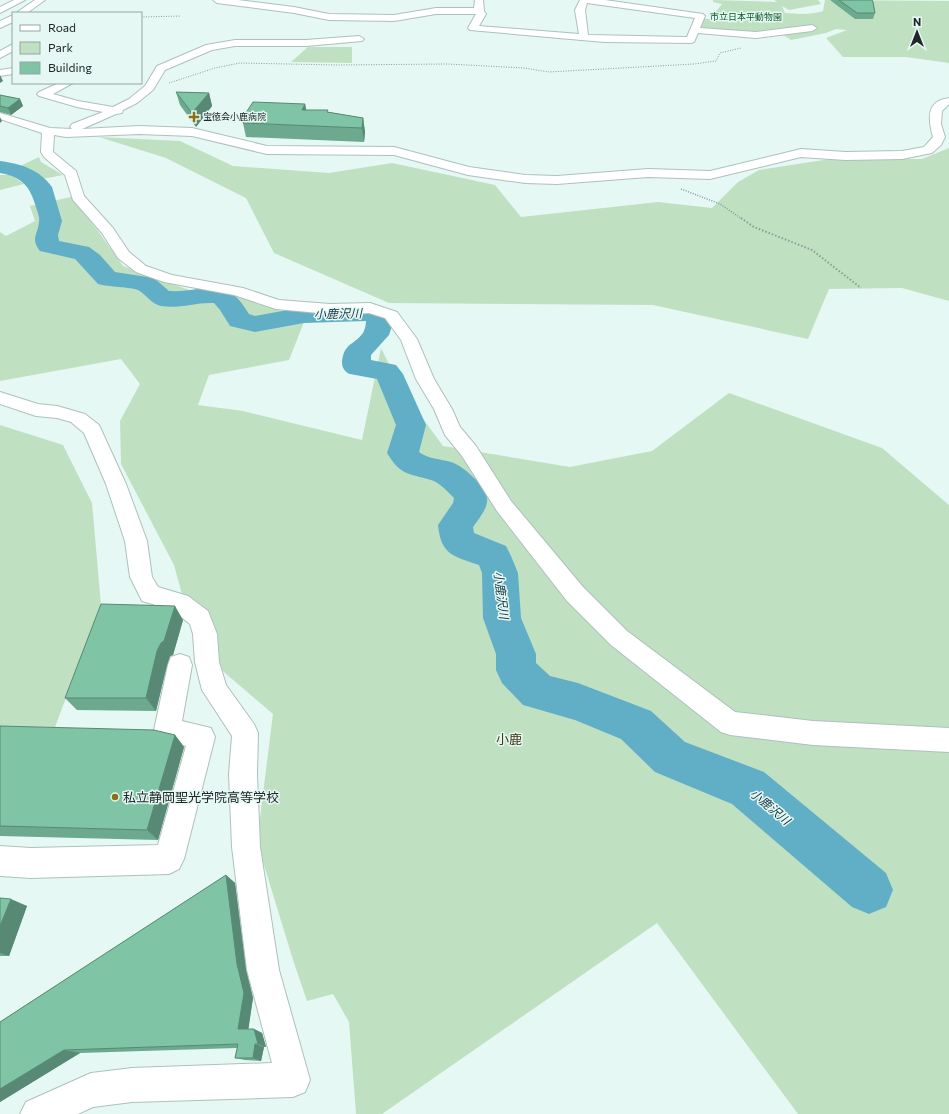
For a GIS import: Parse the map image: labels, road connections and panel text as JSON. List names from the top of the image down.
{
  "districts": ["小鹿"],
  "water": ["小鹿沢川"],
  "parks": ["市立日本平動物園"],
  "places": {
    "health": ["宝徳会小鹿病院"],
    "other": ["私立静岡聖光学院高等学校"]
  },
  "legend": ["Road", "Park", "Building"],
  "north": "top"
}
